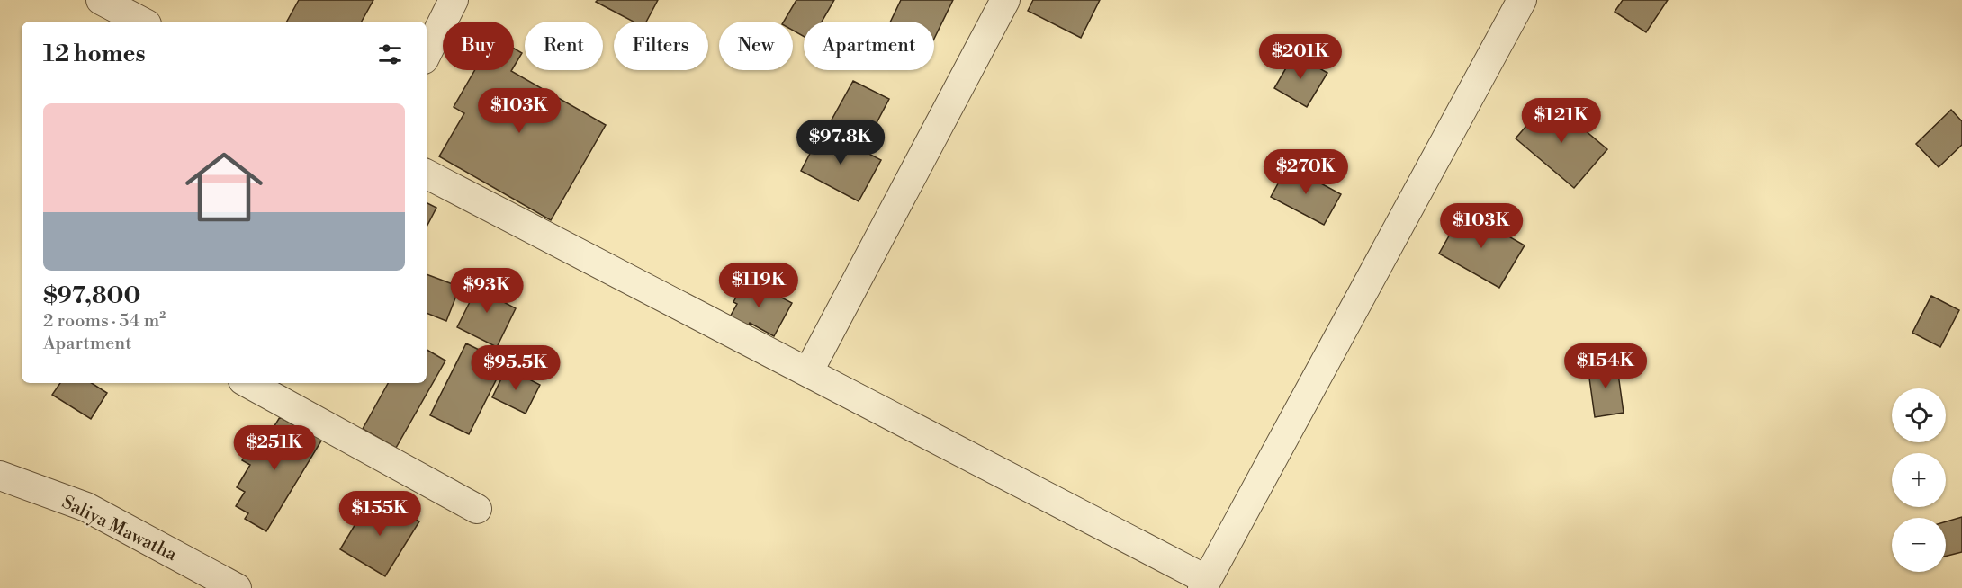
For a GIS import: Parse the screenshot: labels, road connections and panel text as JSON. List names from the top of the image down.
{
  "streets": {
    "street": ["Saliya Mawatha"]
  },
  "page": {
    "chip": [
      "Buy",
      "Rent",
      "Filters",
      "New",
      "Apartment"
    ],
    "heading": "12 homes",
    "price": [
      "$201K",
      "$103K",
      "$121K",
      "$97.8K",
      "$270K",
      "$103K",
      "$119K",
      "$93K",
      "$154K",
      "$95.5K",
      "$251K",
      "$155K"
    ],
    "list": [
      {
        "name": "$97,800",
        "note": "2 rooms · 54 m² · Apartment"
      }
    ],
    "map_buttons": ["+", "−"]
  }
}
